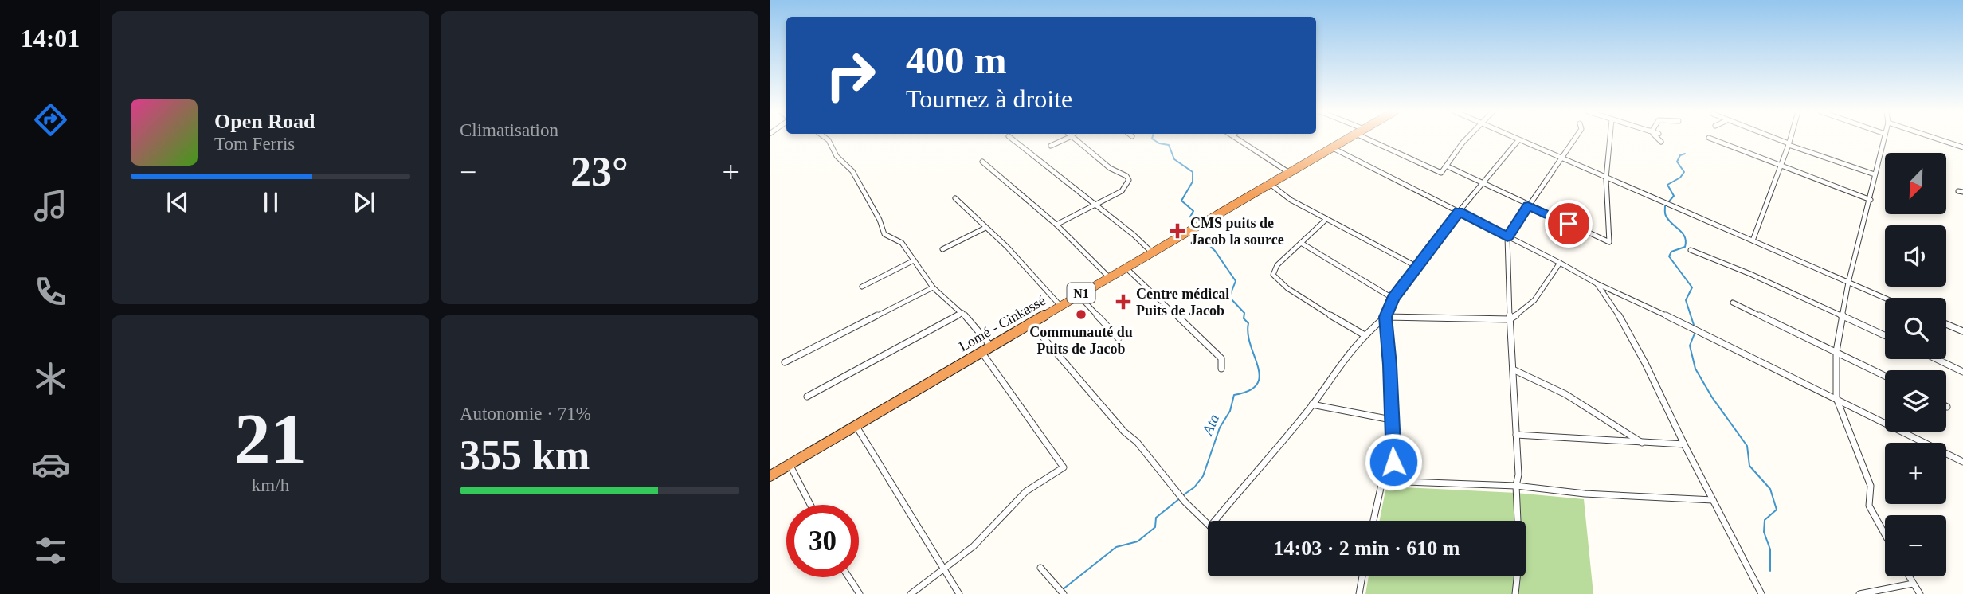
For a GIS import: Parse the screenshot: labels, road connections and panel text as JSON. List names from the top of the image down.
{
  "streets": {
    "highway": ["N1", "Lomé - Cinkassé"]
  },
  "water": ["Ata"],
  "places": {
    "health": ["CMS puits de Jacob la source", "Centre médical Puits de Jacob"],
    "other": ["Communauté du Puits de Jacob"]
  },
  "north": "bottom left",
  "page": {
    "tabs": "14:01",
    "tile": [
      "Climatisation",
      ["21", "km/h"],
      ["Autonomie · 71%", "355 km"]
    ],
    "turn": ["400 m", "Tournez à droite"],
    "song": ["Open Road", "Tom Ferris"],
    "heat": ["−", "23°", "+"],
    "map_buttons": ["+", "−"],
    "limit": "30",
    "trip": "14:03 · 2 min · 610 m"
  }
}
